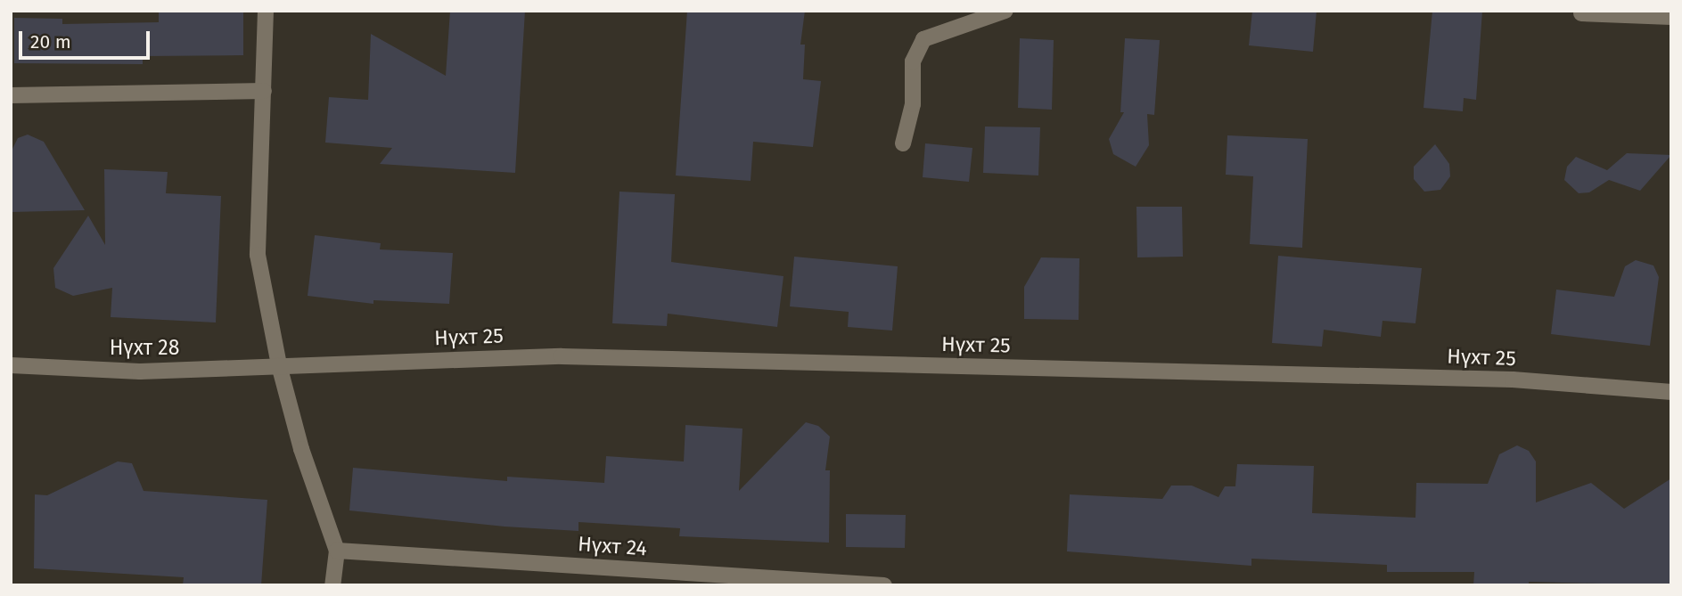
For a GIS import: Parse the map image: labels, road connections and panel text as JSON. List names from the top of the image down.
{
  "streets": {
    "street": ["Нүхт 25", "Нүхт 28", "Нүхт 24"]
  },
  "crossings": [
    ["Нүхт 25", "Нүхт 28"]
  ],
  "scale_bar": "20 m"
}
